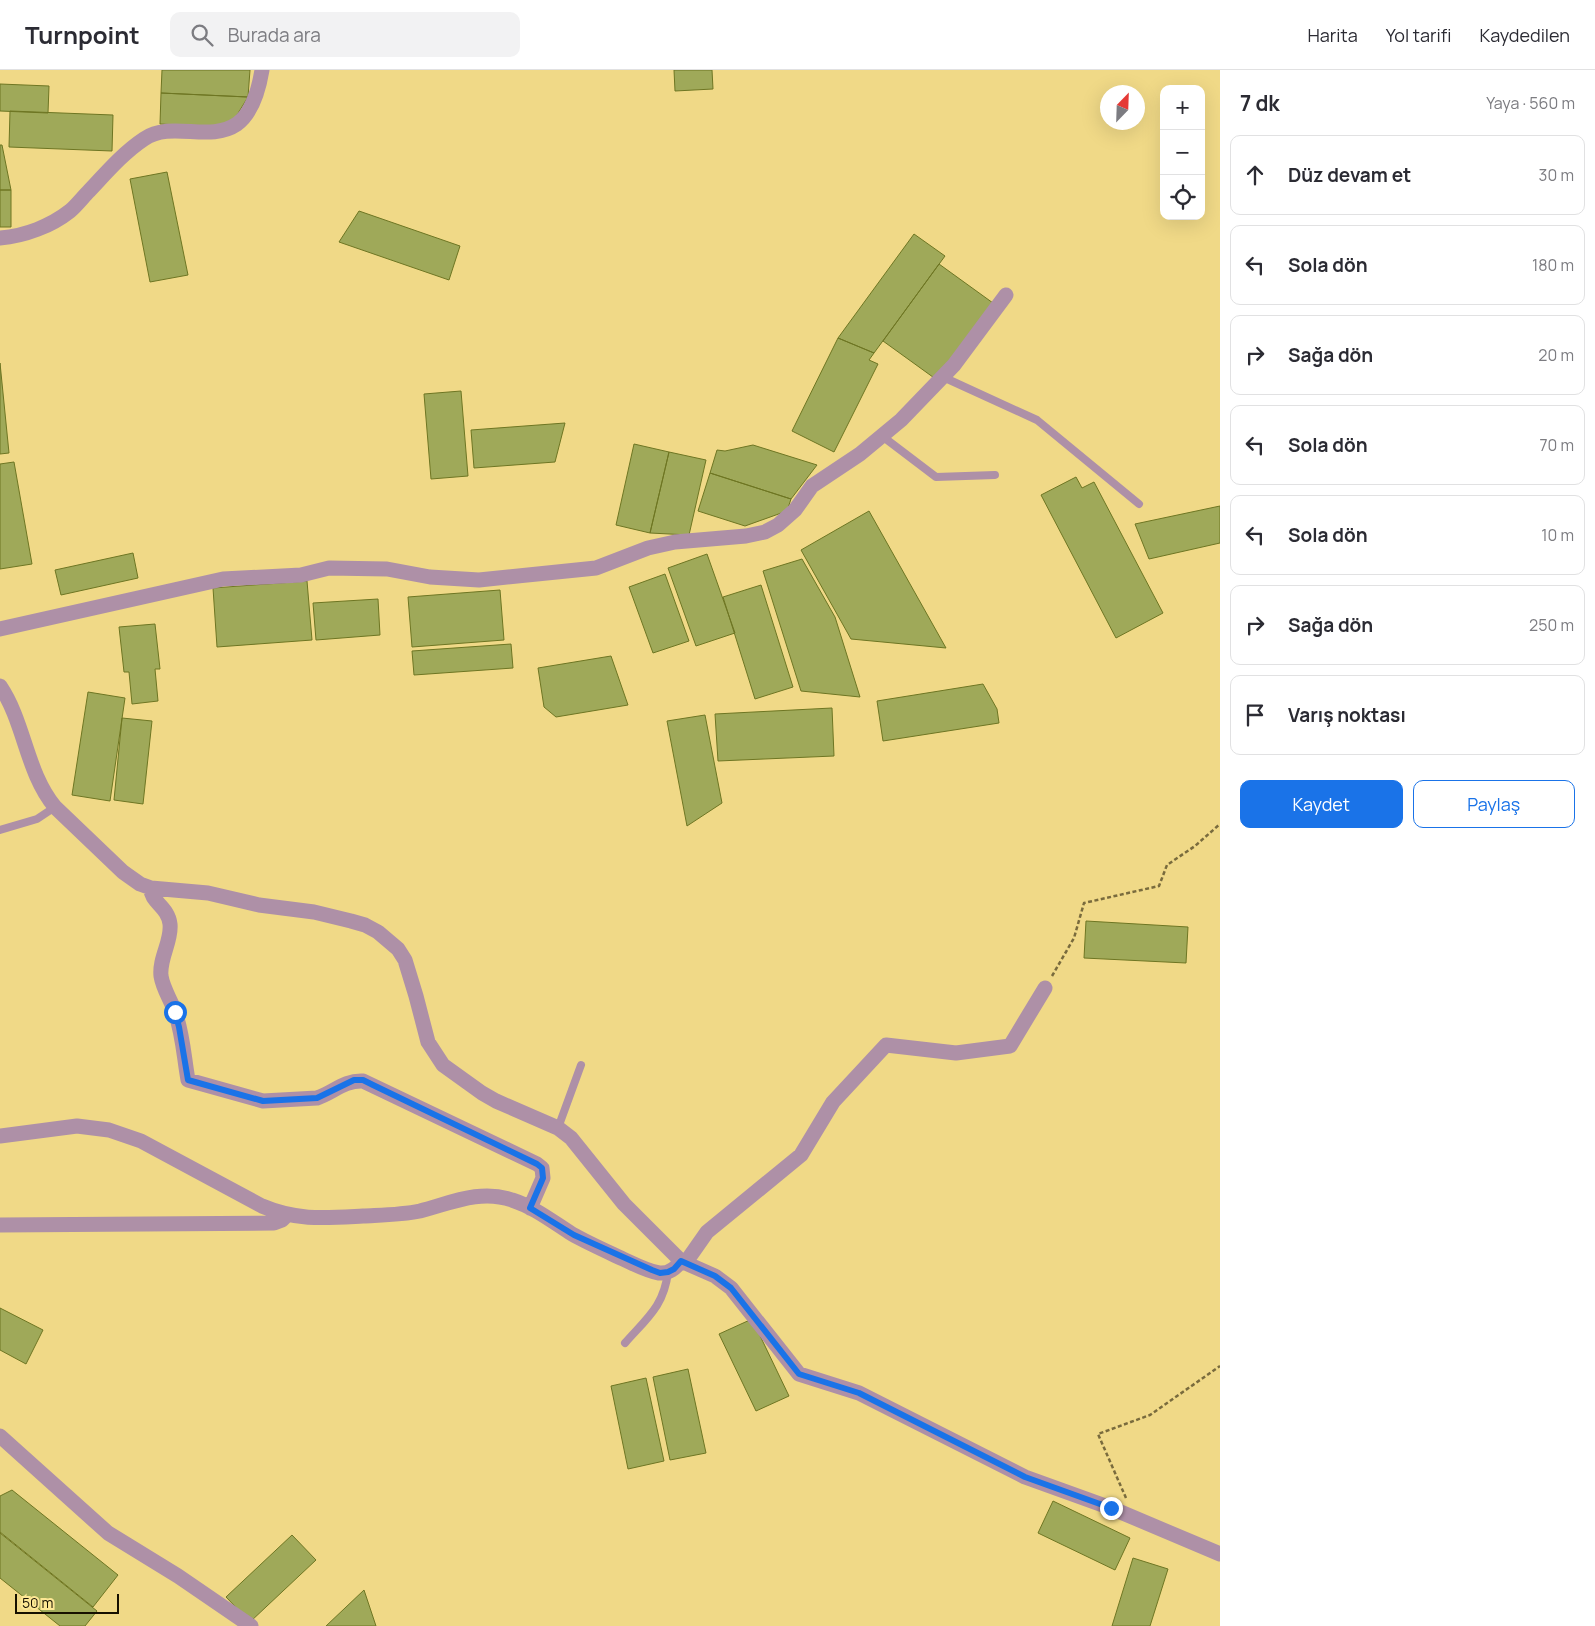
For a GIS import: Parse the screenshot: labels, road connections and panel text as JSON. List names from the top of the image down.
{
  "scale_bar": "50 m",
  "north": "top right",
  "page": {
    "header": "Turnpoint",
    "search": "Burada ara",
    "nav": ["Harita", "Yol tarifi", "Kaydedilen"],
    "heading": ["7 dk", "Yaya · 560 m"],
    "map_buttons": ["+", "−"],
    "list": [
      ["Düz devam et", "30 m"],
      ["Sola dön", "180 m"],
      ["Sağa dön", "20 m"],
      ["Sola dön", "70 m"],
      ["Sola dön", "10 m"],
      ["Sağa dön", "250 m"],
      "Varış noktası"
    ],
    "buttons": ["Kaydet", "Paylaş"],
    "scale": "50 m"
  }
}
